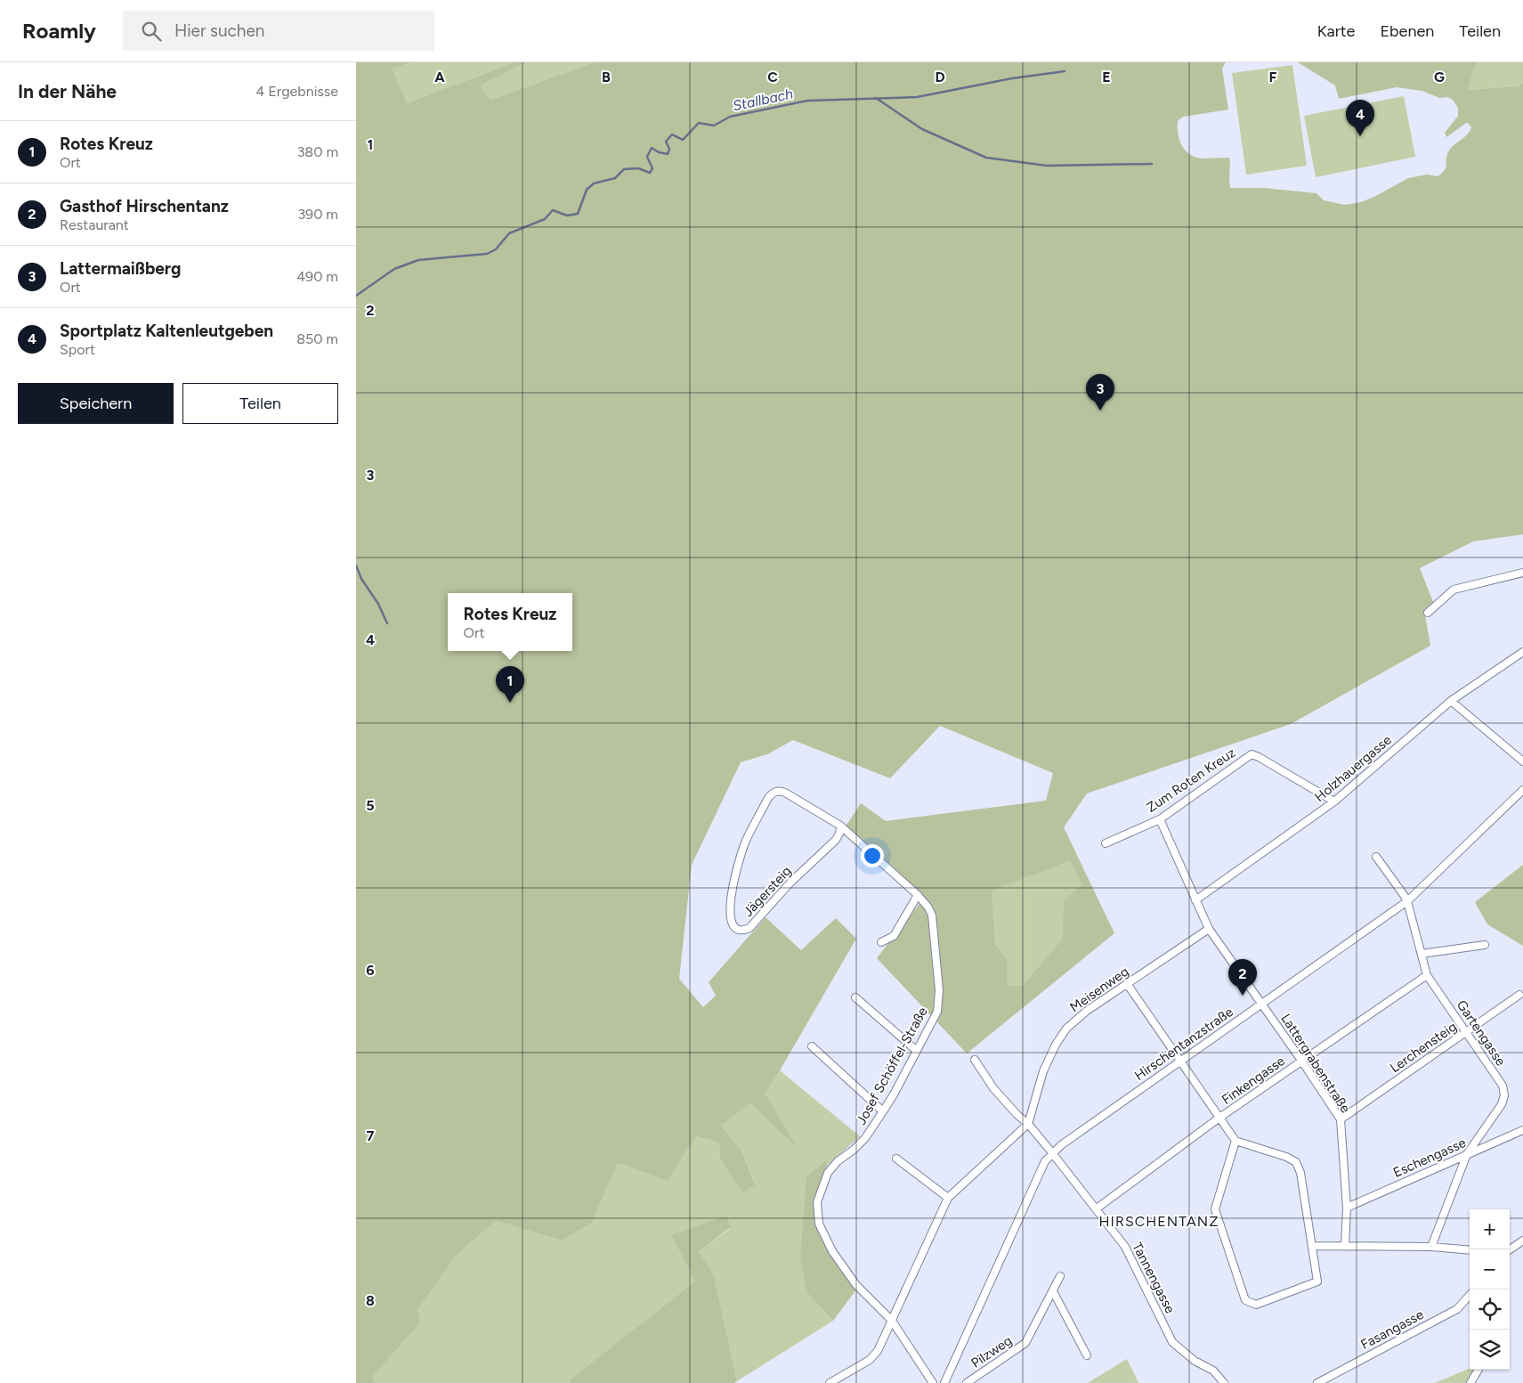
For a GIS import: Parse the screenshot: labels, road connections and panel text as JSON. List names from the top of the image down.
{
  "streets": {
    "street": [
      "Holzhauergasse",
      "Zum Roten Kreuz",
      "Jägersteig",
      "Meisenweg",
      "Gartengasse",
      "Hirschentanzstraße",
      "Lerchensteig",
      "Lattergrabenstraße",
      "Josef Schöffel-Straße",
      "Finkengasse",
      "Eschengasse",
      "Tannengasse",
      "Fasangasse",
      "Pilzweg"
    ]
  },
  "crossings": [
    ["Holzhauergasse", "Zum Roten Kreuz"],
    ["Holzhauergasse", "Lattergrabenstraße"],
    ["Zum Roten Kreuz", "Lattergrabenstraße"],
    ["Jägersteig", "Josef Schöffel-Straße"],
    ["Meisenweg", "Lattergrabenstraße"],
    ["Gartengasse", "Hirschentanzstraße"],
    ["Gartengasse", "Lerchensteig"],
    ["Gartengasse", "Finkengasse"],
    ["Gartengasse", "Eschengasse"],
    ["Hirschentanzstraße", "Lattergrabenstraße"],
    ["Hirschentanzstraße", "Tannengasse"],
    ["Lerchensteig", "Lattergrabenstraße"],
    ["Lattergrabenstraße", "Finkengasse"],
    ["Lattergrabenstraße", "Eschengasse"],
    ["Finkengasse", "Tannengasse"]
  ],
  "districts": ["HIRSCHENTANZ"],
  "water": ["Stallbach"],
  "page": {
    "header": "Roamly",
    "search": "Hier suchen",
    "nav": ["Karte", "Ebenen", "Teilen"],
    "heading": ["In der Nähe", "4 Ergebnisse"],
    "pins": [
      "4",
      "3",
      "1",
      "2"
    ],
    "list": [
      {
        "mark": "1",
        "name": "Rotes Kreuz",
        "note": "Ort",
        "value": "380 m"
      },
      {
        "mark": "2",
        "name": "Gasthof Hirschentanz",
        "note": "Restaurant",
        "value": "390 m"
      },
      {
        "mark": "3",
        "name": "Lattermaißberg",
        "note": "Ort",
        "value": "490 m"
      },
      {
        "mark": "4",
        "name": "Sportplatz Kaltenleutgeben",
        "note": "Sport",
        "value": "850 m"
      }
    ],
    "buttons": ["Speichern", "Teilen"],
    "popup": ["Rotes Kreuz", "Ort"],
    "map_buttons": ["+", "−"]
  },
  "grid": {
    "columns": [
      "A",
      "B",
      "C",
      "D",
      "E",
      "F",
      "G"
    ],
    "rows": [
      "1",
      "2",
      "3",
      "4",
      "5",
      "6",
      "7",
      "8"
    ]
  }
}
